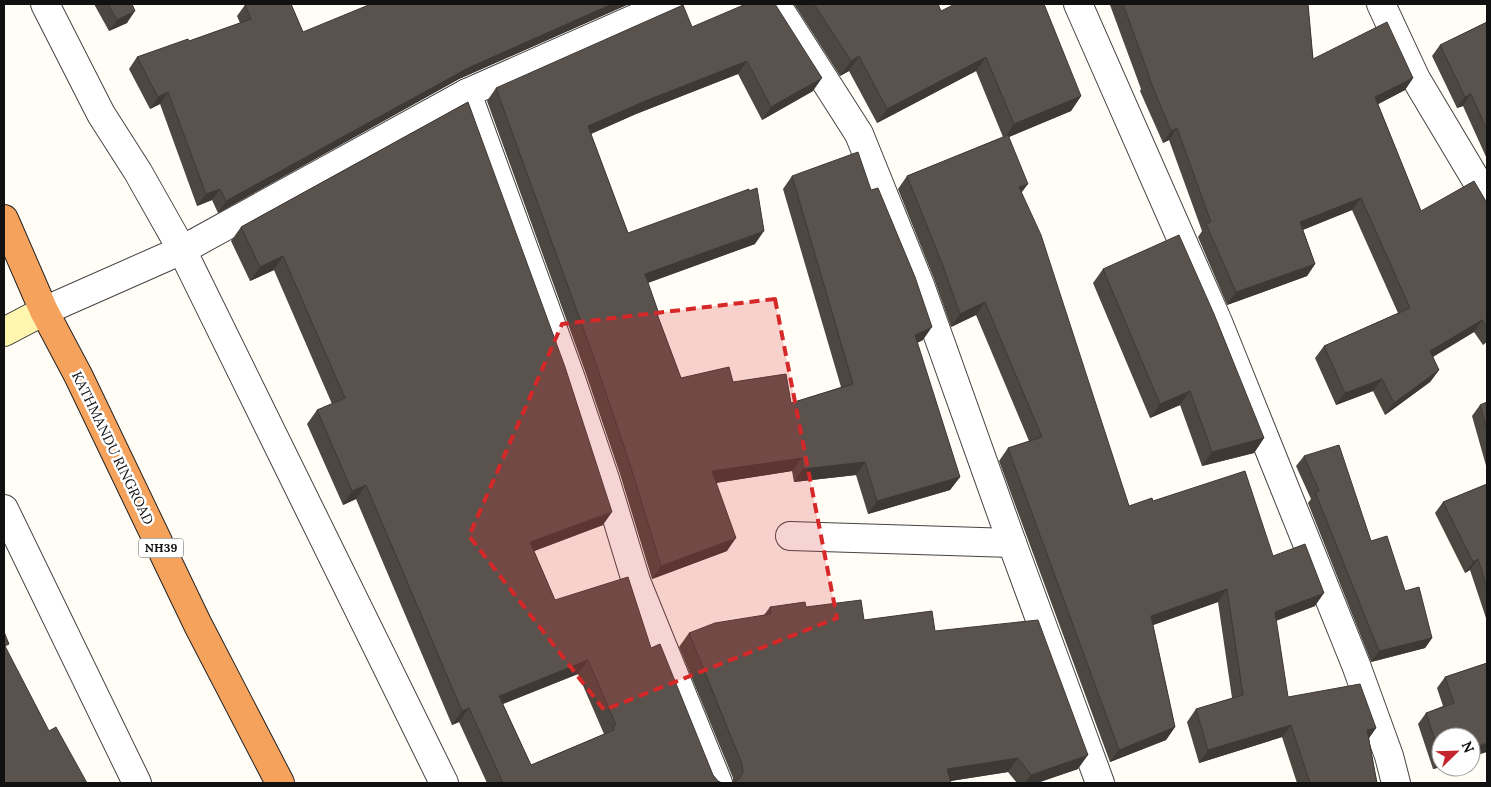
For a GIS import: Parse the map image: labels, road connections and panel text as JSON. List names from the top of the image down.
{
  "streets": {
    "highway": ["KATHMANDU RINGROAD", "NH39"]
  },
  "north": "top right"
}
